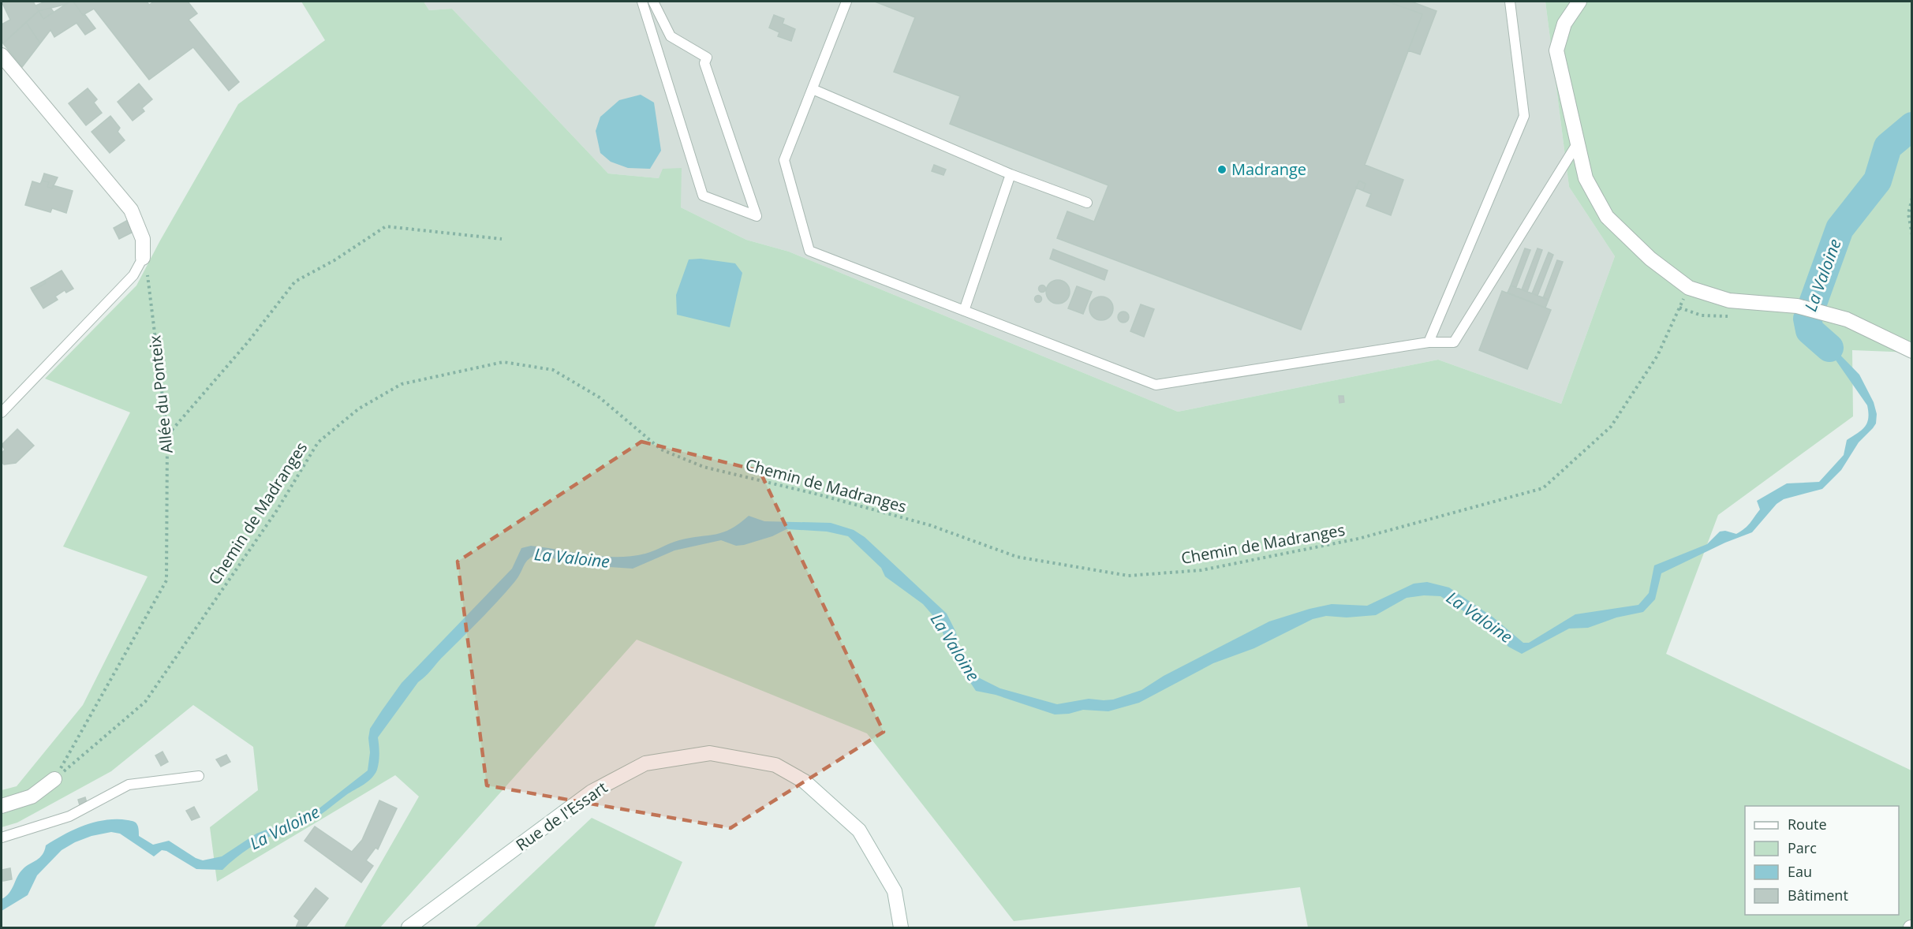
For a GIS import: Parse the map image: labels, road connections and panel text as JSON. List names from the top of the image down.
{
  "streets": {
    "street": ["Rue de l'Essart"],
    "path": ["Allée du Ponteix", "Chemin de Madranges"]
  },
  "crossings": [
    ["Allée du Ponteix", "Chemin de Madranges"]
  ],
  "water": ["La Valoine"],
  "places": ["Madrange"],
  "legend": [
    "Route",
    "Parc",
    "Eau",
    "Bâtiment"
  ]
}
